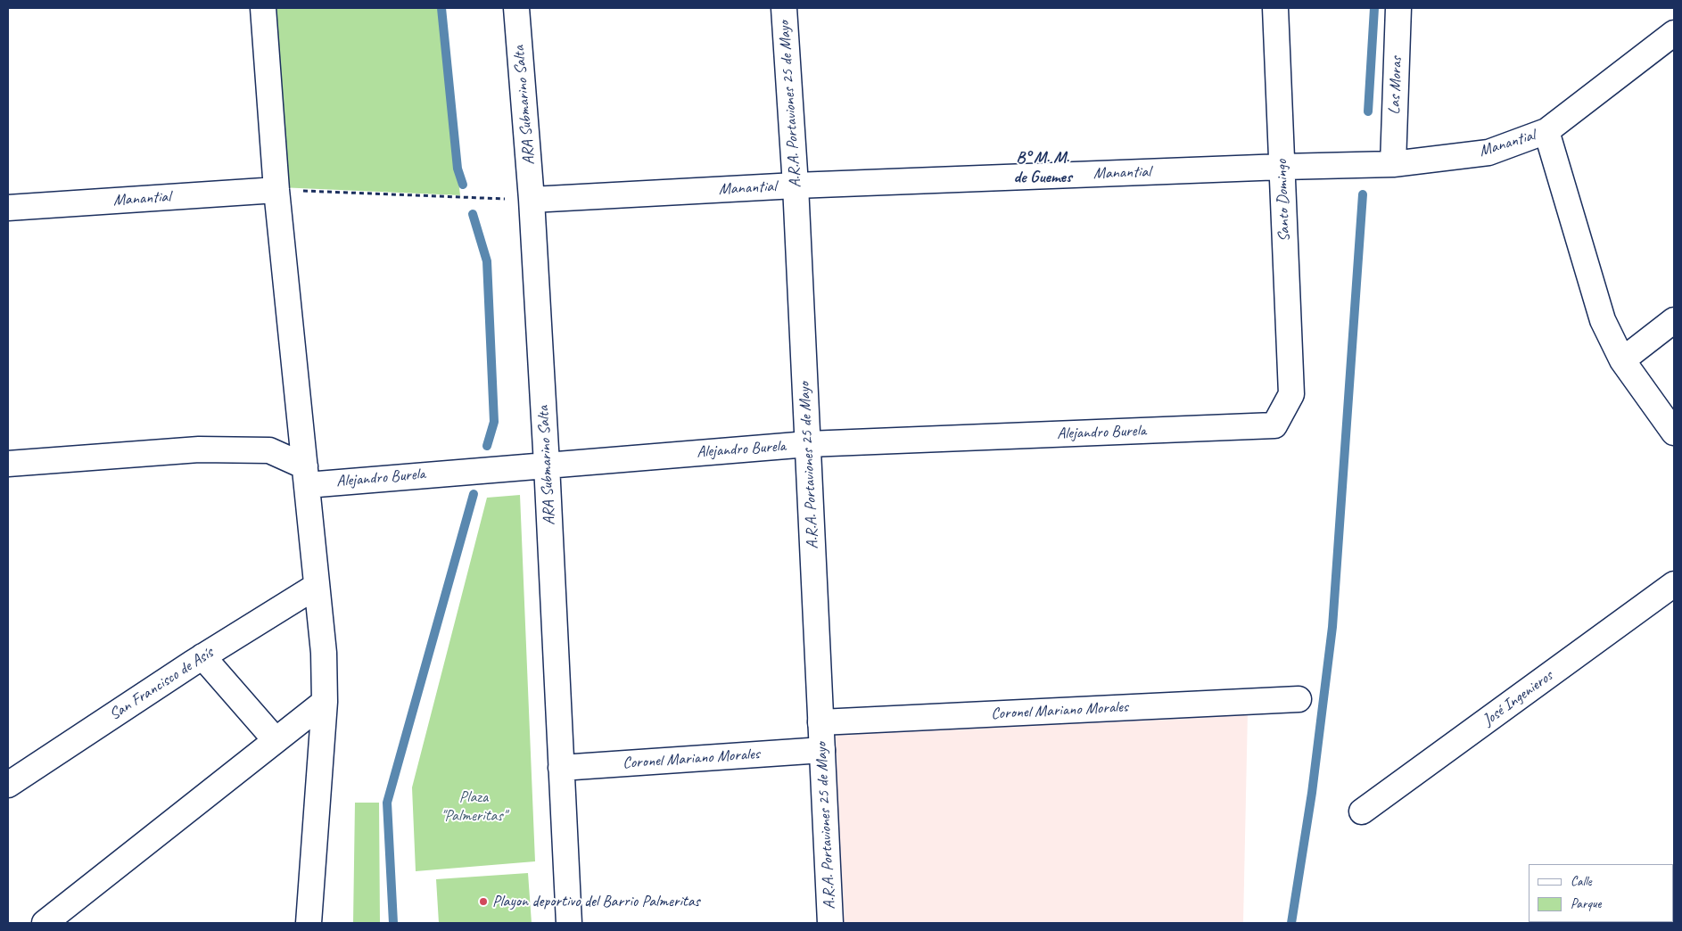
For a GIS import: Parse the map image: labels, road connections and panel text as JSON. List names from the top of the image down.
{
  "streets": {
    "street": [
      "Las Moras",
      "A.R.A. Portaviones 25 de Mayo",
      "ARA Submarino Salta",
      "Manantial",
      "Santo Domingo",
      "Alejandro Burela",
      "San Francisco de Asís",
      "José Ingenieros",
      "Coronel Mariano Morales"
    ]
  },
  "crossings": [
    ["Las Moras", "Manantial"],
    ["A.R.A. Portaviones 25 de Mayo", "Manantial"],
    ["A.R.A. Portaviones 25 de Mayo", "Alejandro Burela"],
    ["A.R.A. Portaviones 25 de Mayo", "Coronel Mariano Morales"],
    ["ARA Submarino Salta", "Manantial"],
    ["ARA Submarino Salta", "Alejandro Burela"],
    ["ARA Submarino Salta", "Coronel Mariano Morales"],
    ["Manantial", "Santo Domingo"],
    ["Santo Domingo", "Alejandro Burela"]
  ],
  "districts": ["B° M. M. de Guemes"],
  "parks": ["Plaza \"Palmeritas\""],
  "places": ["Playon deportivo del Barrio Palmeritas"],
  "legend": ["Calle", "Parque"]
}
